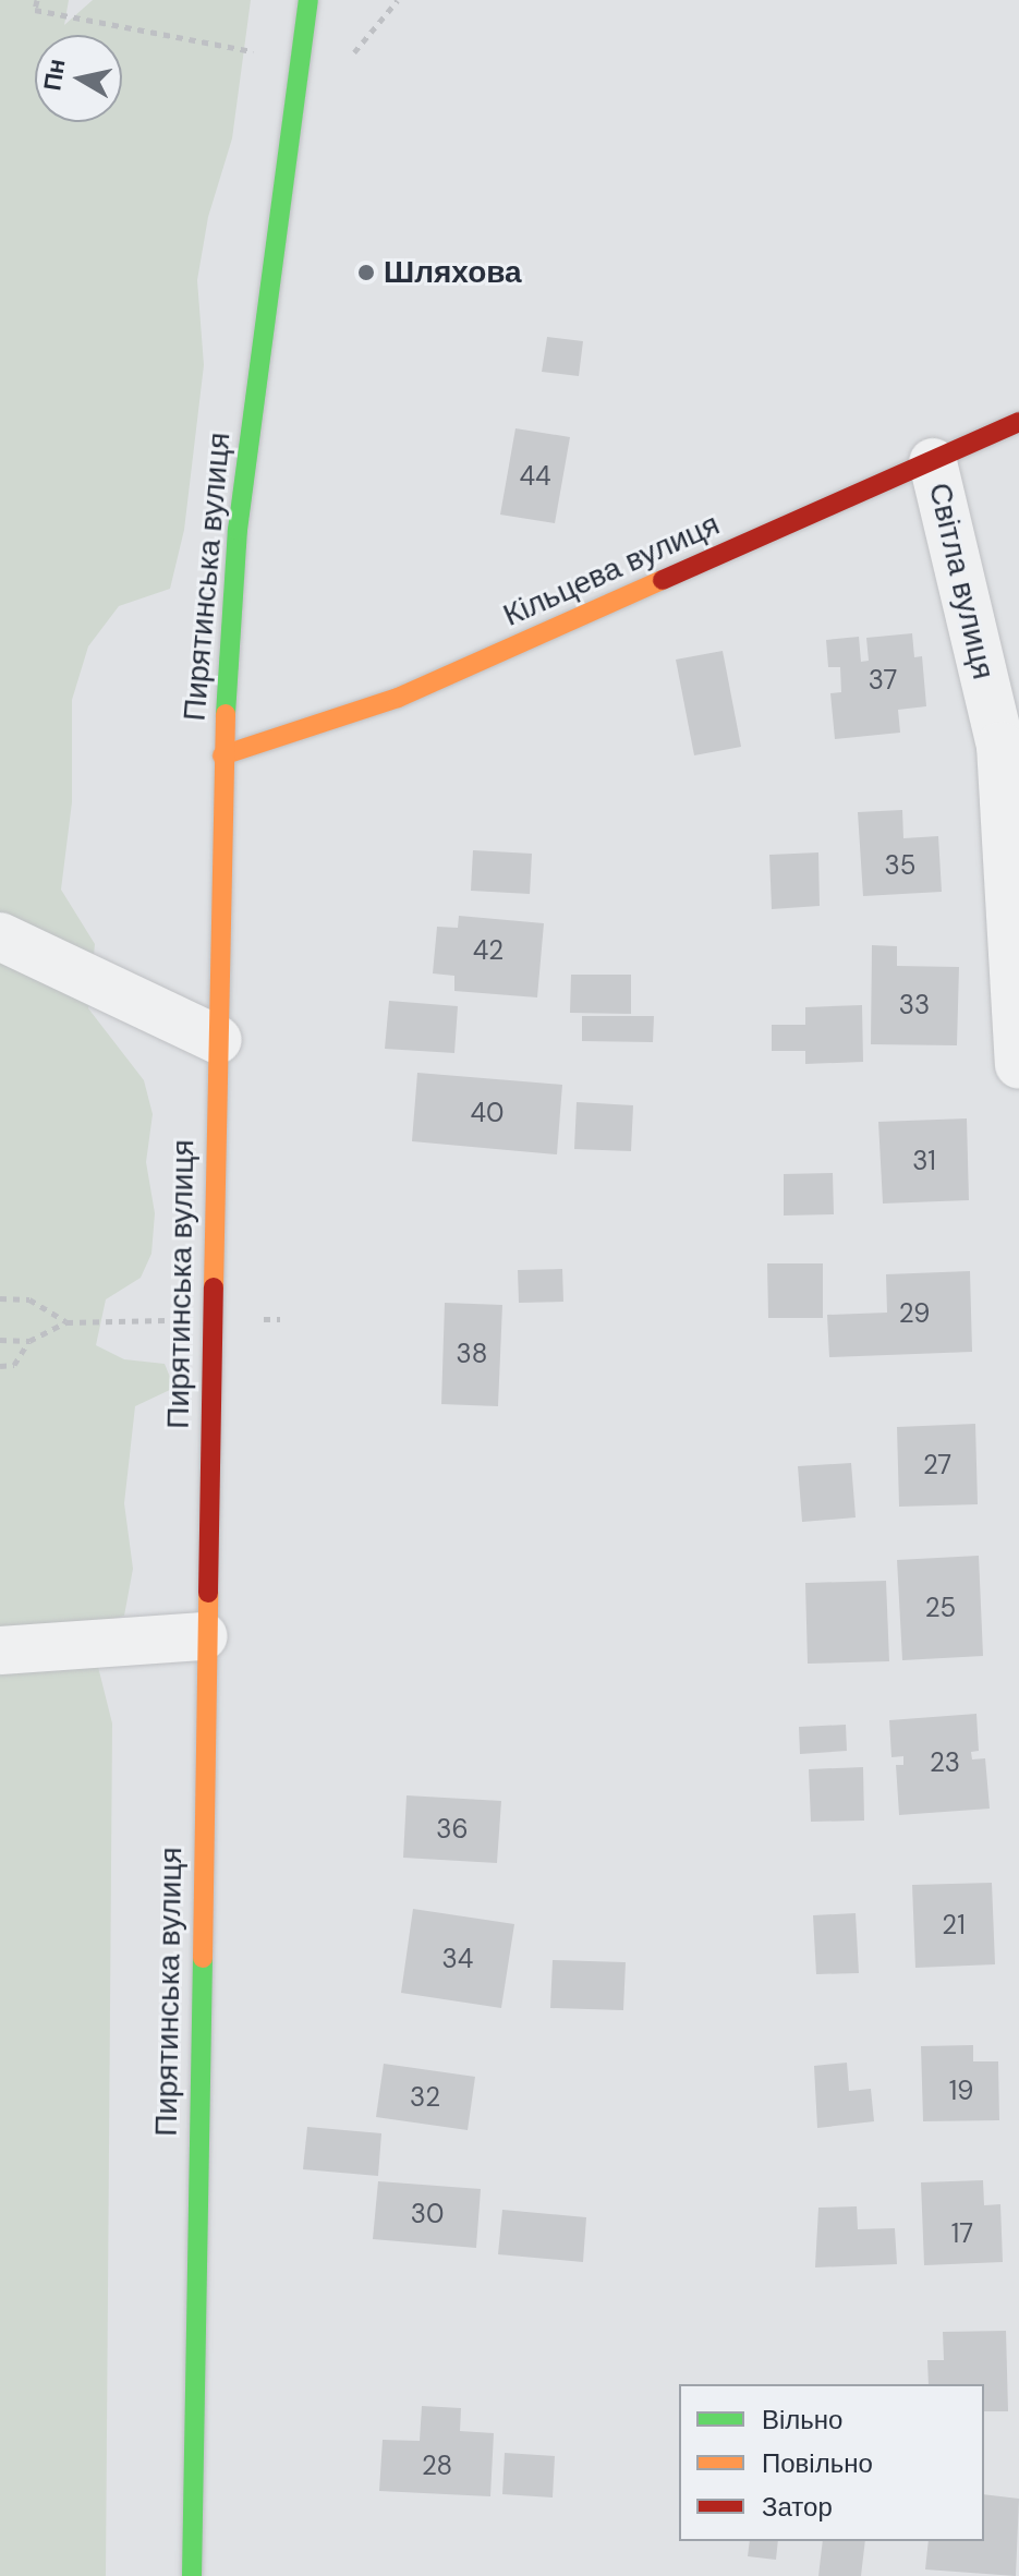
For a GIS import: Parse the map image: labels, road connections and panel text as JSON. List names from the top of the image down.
{
  "streets": {
    "main road": ["Кільцева вулиця", "Пирятинська вулиця"],
    "street": ["Світла вулиця"]
  },
  "crossings": [
    ["Кільцева вулиця", "Пирятинська вулиця"],
    ["Кільцева вулиця", "Світла вулиця"]
  ],
  "places": ["Шляхова"],
  "house_numbers": [
    "44",
    "37",
    "35",
    "42",
    "33",
    "40",
    "31",
    "29",
    "38",
    "27",
    "25",
    "23",
    "36",
    "21",
    "34",
    "19",
    "32",
    "30",
    "17",
    "28"
  ],
  "legend": ["Вільно", "Повільно", "Затор"],
  "north": "left"
}
